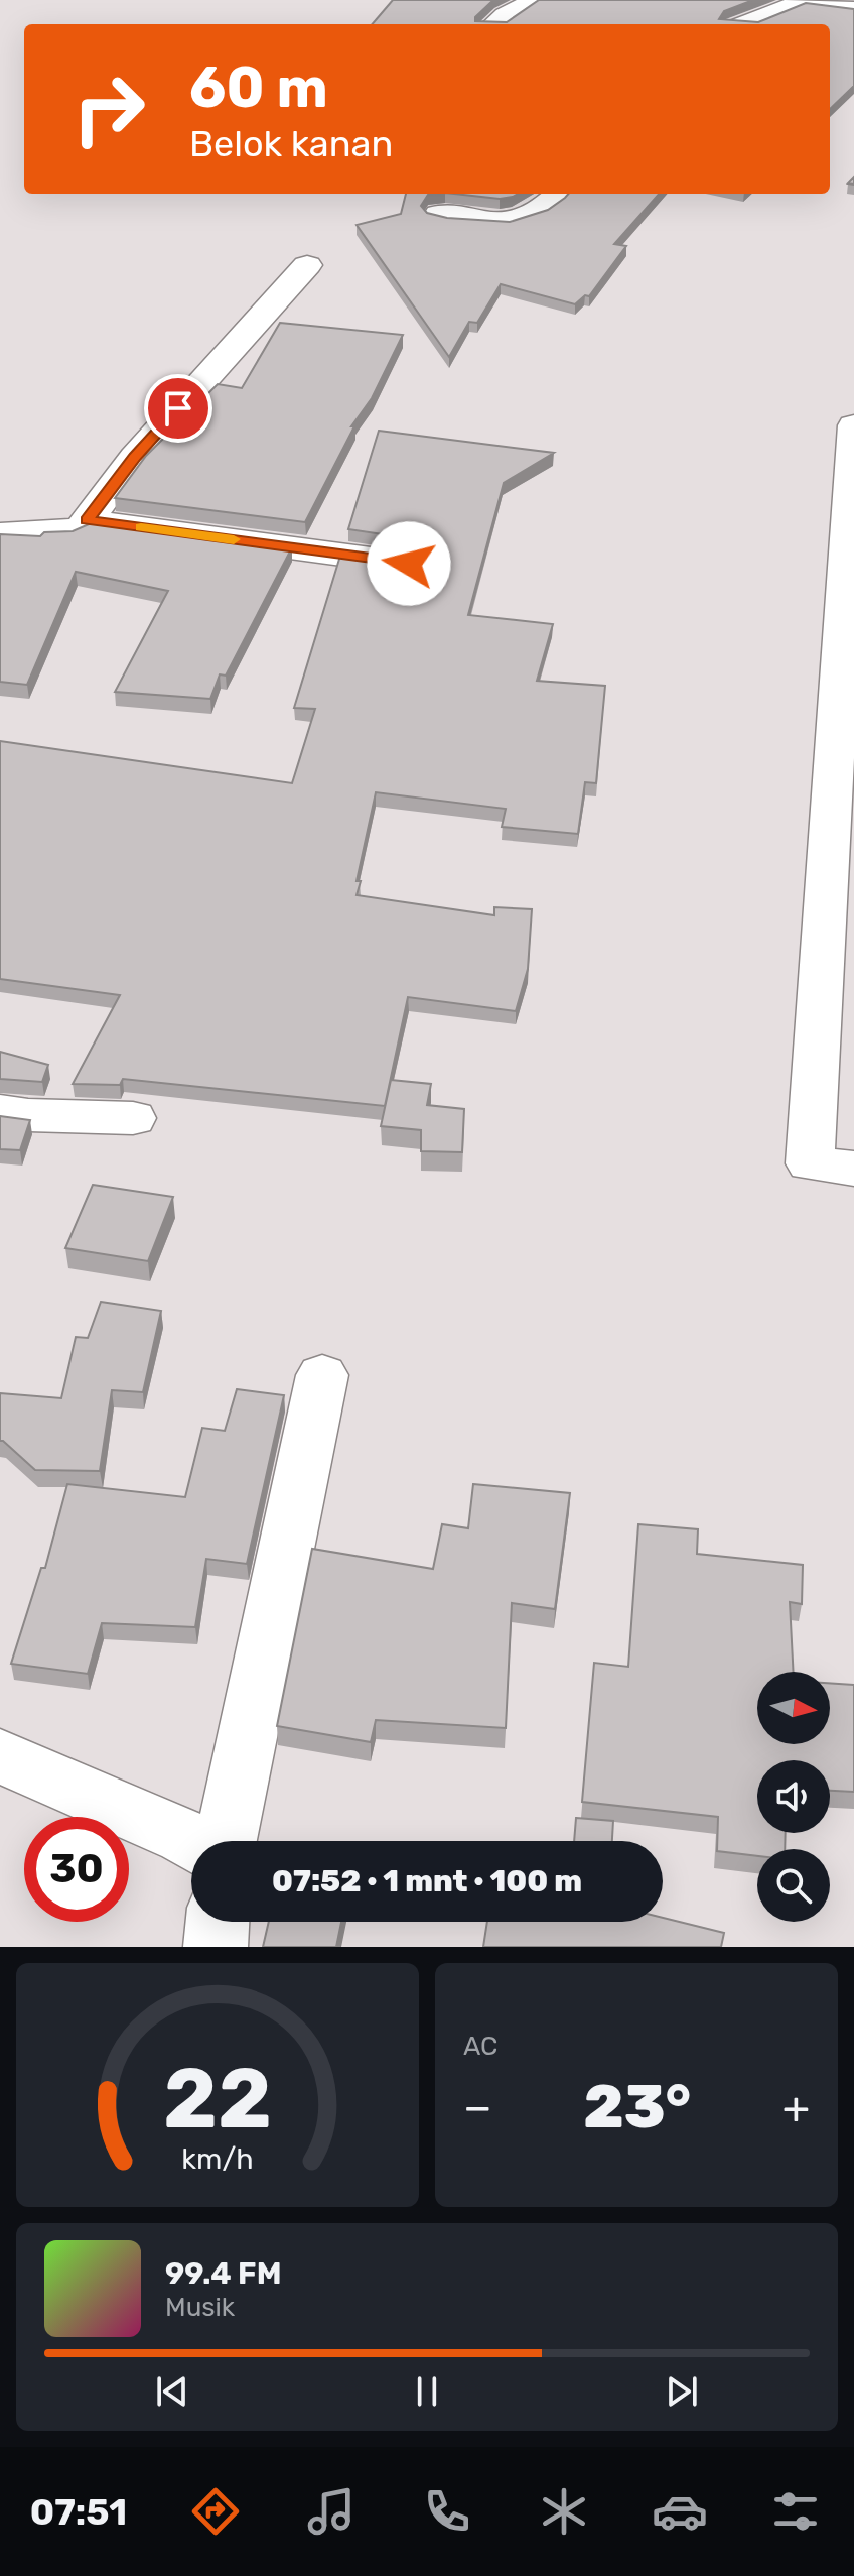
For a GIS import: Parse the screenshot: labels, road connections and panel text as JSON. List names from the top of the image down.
{
  "north": "right",
  "page": {
    "turn": ["60 m", "Belok kanan"],
    "limit": "30",
    "trip": "07:52 · 1 mnt · 100 m",
    "tile": "AC",
    "heat": ["−", "23°", "+"],
    "song": ["99.4 FM", "Musik"],
    "tabs": "07:51",
    "gauge": ["22", "km/h"]
  }
}
